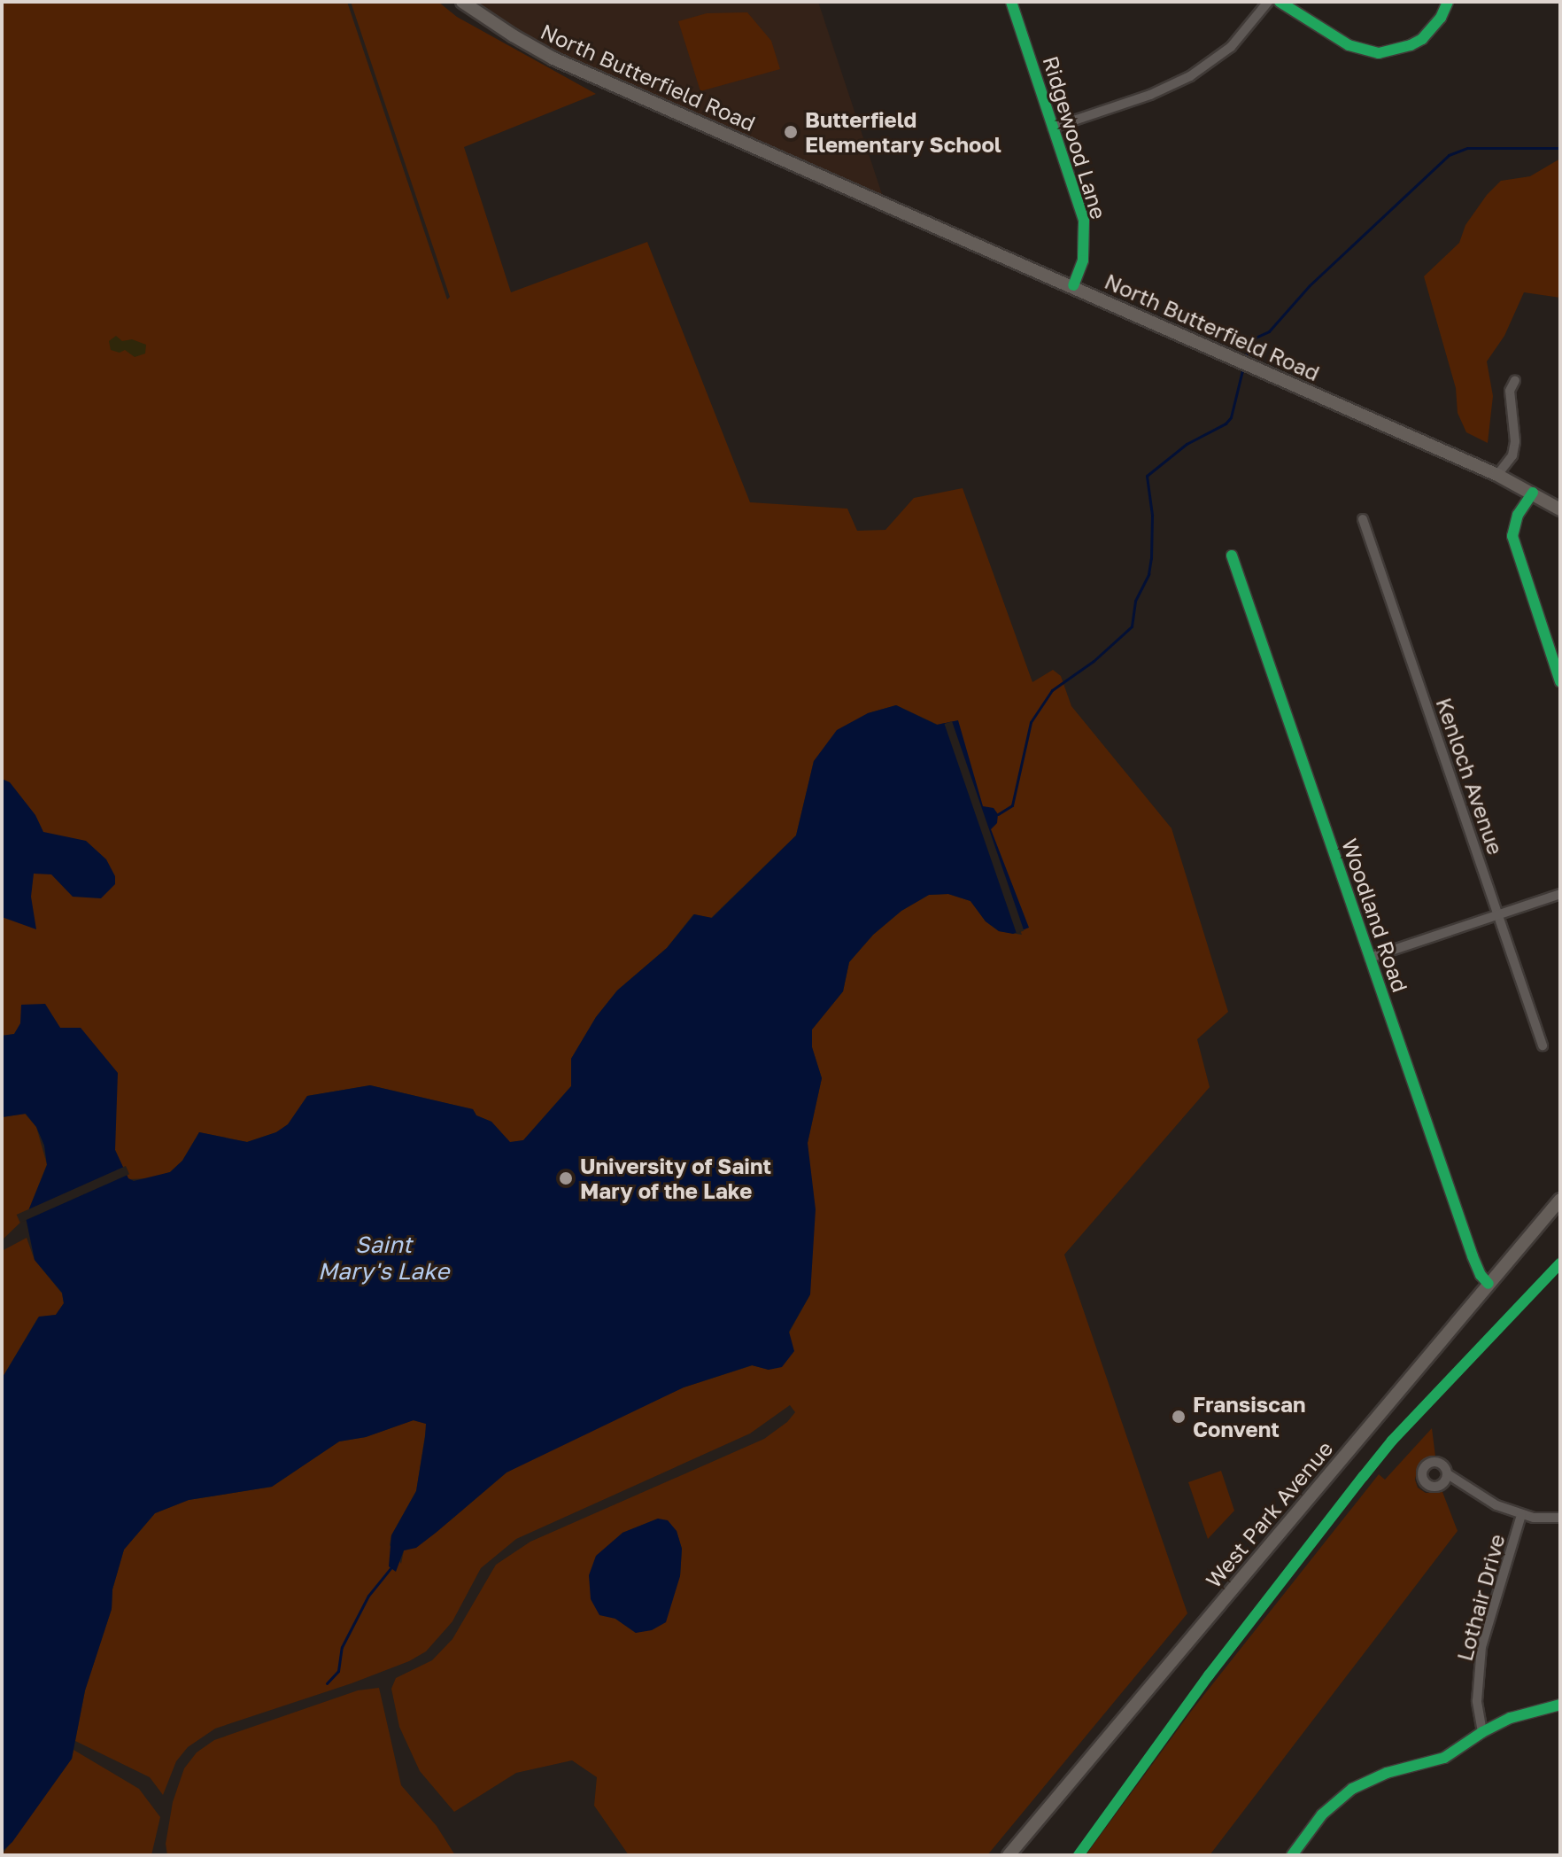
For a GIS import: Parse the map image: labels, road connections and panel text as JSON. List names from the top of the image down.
{
  "streets": {
    "main road": ["North Butterfield Road", "West Park Avenue"],
    "street": [
      "Ridgewood Lane",
      "Kenloch Avenue",
      "Woodland Road",
      "Lothair Drive"
    ]
  },
  "crossings": [
    ["North Butterfield Road", "Ridgewood Lane"],
    ["Woodland Road", "West Park Avenue"]
  ],
  "water": ["Saint Mary's Lake"],
  "places": ["Butterfield Elementary School", "University of Saint Mary of the Lake", "Fransiscan Convent"]
}
